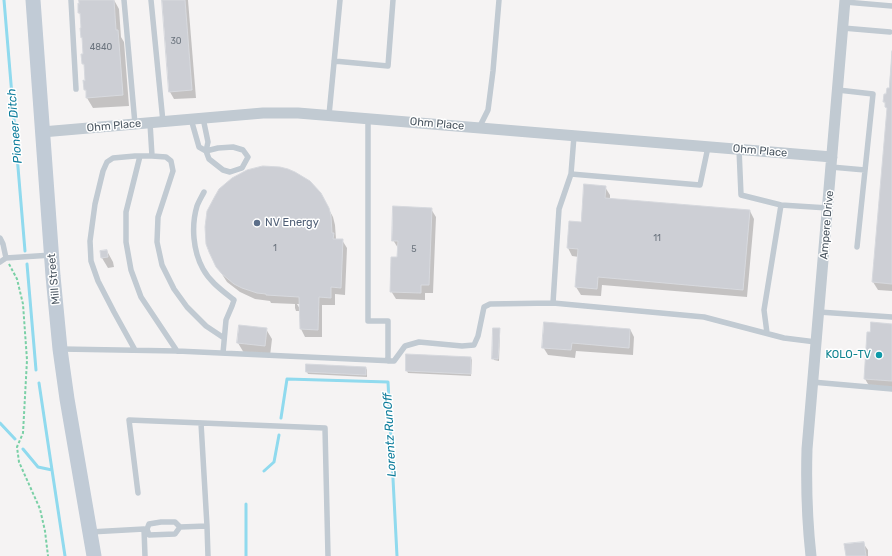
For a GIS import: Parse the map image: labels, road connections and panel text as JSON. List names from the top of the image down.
{
  "streets": {
    "main road": ["Mill Street"],
    "street": ["Ohm Place", "Ampere Drive"]
  },
  "crossings": [
    ["Ohm Place", "Ampere Drive"],
    ["Ohm Place", "Mill Street"]
  ],
  "water": ["Pioneer Ditch", "Lorentz RunOff"],
  "places": ["NV Energy", "KOLO-TV"],
  "house_numbers": [
    "30",
    "4840",
    "11",
    "1",
    "5"
  ]
}
